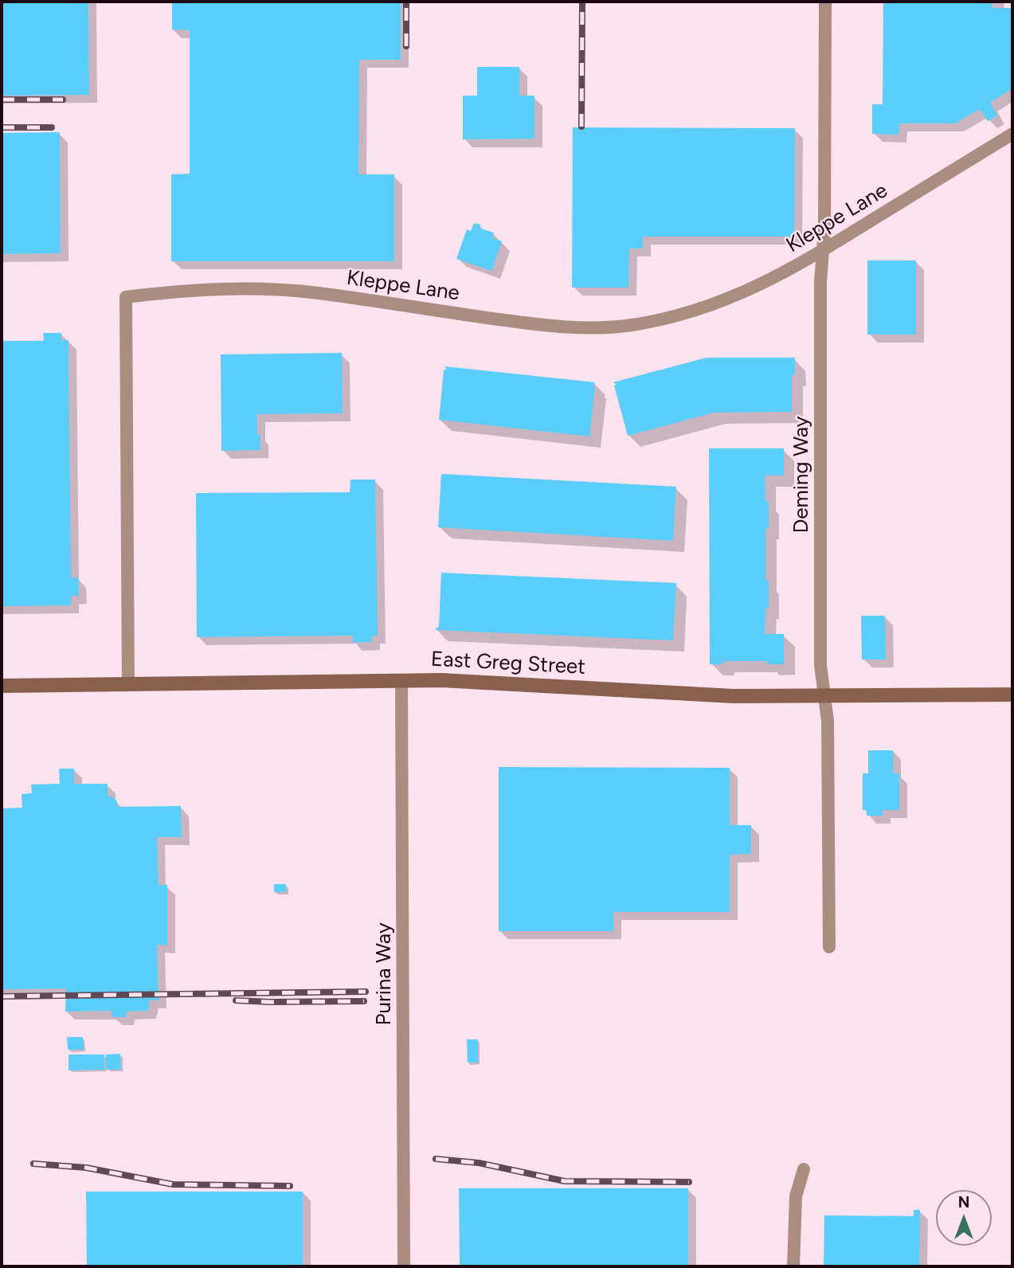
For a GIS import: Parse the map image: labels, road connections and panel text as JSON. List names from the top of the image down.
{
  "streets": {
    "main road": ["East Greg Street"],
    "street": ["Kleppe Lane", "Deming Way", "Purina Way"]
  },
  "crossings": [
    ["Kleppe Lane", "Deming Way"],
    ["Kleppe Lane", "East Greg Street"],
    ["Deming Way", "East Greg Street"],
    ["East Greg Street", "Purina Way"]
  ],
  "north": "top"
}
